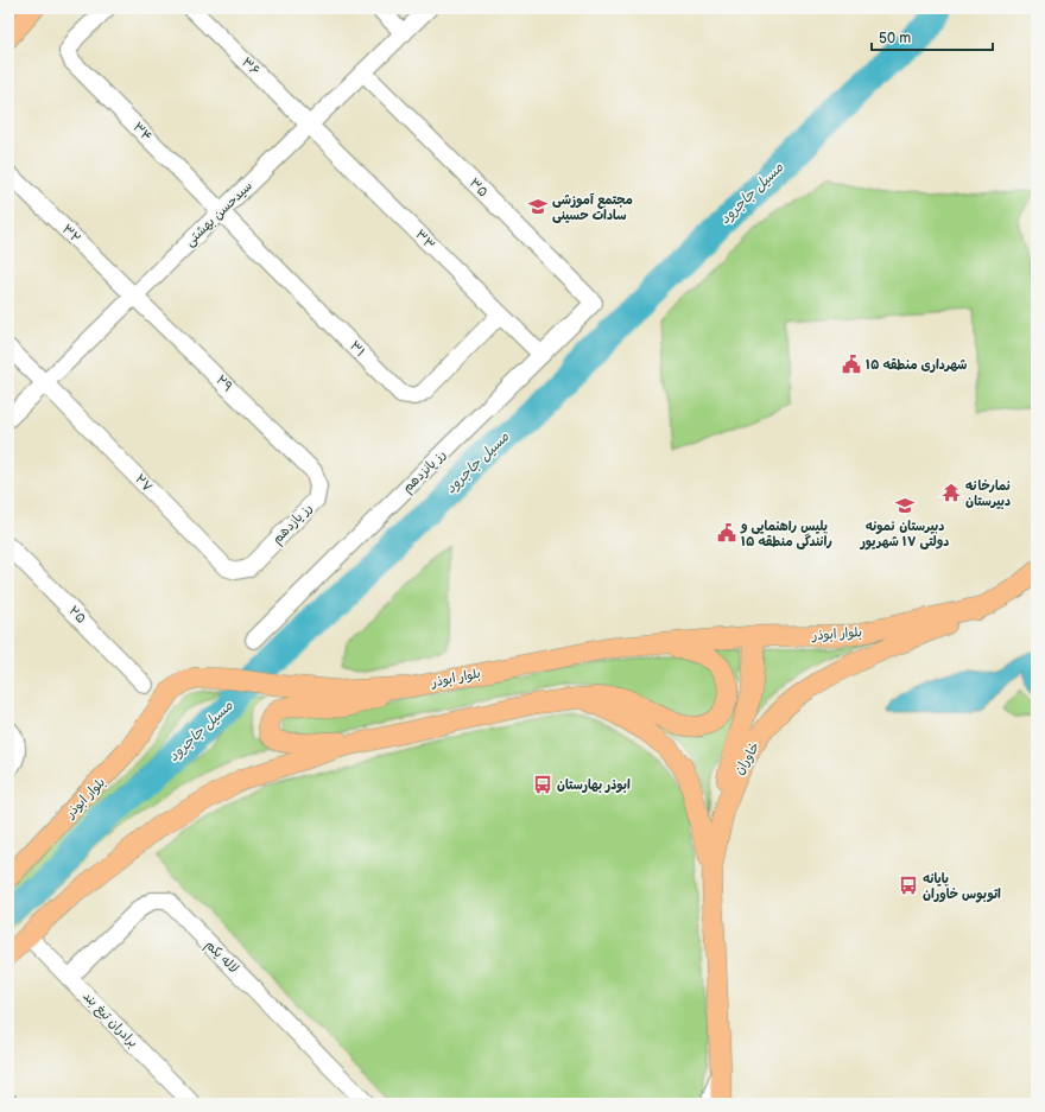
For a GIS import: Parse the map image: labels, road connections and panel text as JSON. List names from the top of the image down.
{
  "streets": {
    "main road": ["بلوار ابوذر", "خاوران"],
    "street": [
      "۳۶",
      "۳۴",
      "۳۵",
      "سیدحسن بهشتی",
      "۳۲",
      "۳۳",
      "۳۱",
      "۲۹",
      "رز پانزدهم",
      "۲۷",
      "رز یازدهم",
      "۲۵",
      "لاله یکم",
      "برادران تیغ بند"
    ]
  },
  "crossings": [
    ["۳۶", "سیدحسن بهشتی"],
    ["۳۶", "۳۳"],
    ["۳۴", "سیدحسن بهشتی"],
    ["۳۴", "۳۱"],
    ["۳۵", "سیدحسن بهشتی"],
    ["۳۵", "رز پانزدهم"],
    ["سیدحسن بهشتی", "۳۲"],
    ["سیدحسن بهشتی", "۳۳"],
    ["سیدحسن بهشتی", "۳۱"],
    ["سیدحسن بهشتی", "۲۹"],
    ["سیدحسن بهشتی", "۲۷"],
    ["۳۲", "۲۹"],
    ["۳۳", "۳۱"],
    ["۳۳", "رز پانزدهم"],
    ["۲۹", "رز یازدهم"],
    ["۲۷", "رز یازدهم"],
    ["بلوار ابوذر", "خاوران"],
    ["لاله یکم", "برادران تیغ بند"]
  ],
  "water": ["مسیل جاجرود"],
  "places": {
    "school or university": ["مجتمع آموزشی سادات حسینی", "دبیرستان نمونه دولتی ۱۷ شهریور"],
    "public building": ["شهرداری منطقه ۱۵", "پلیس راهنمایی و رانندگی منطقه ۱۵"],
    "temple": ["نمارخانه دبیرستان"],
    "bus stop": ["ابوذر بهارستان", "پایانه اتوبوس خاوران"]
  },
  "scale_bar": "50 m"
}
